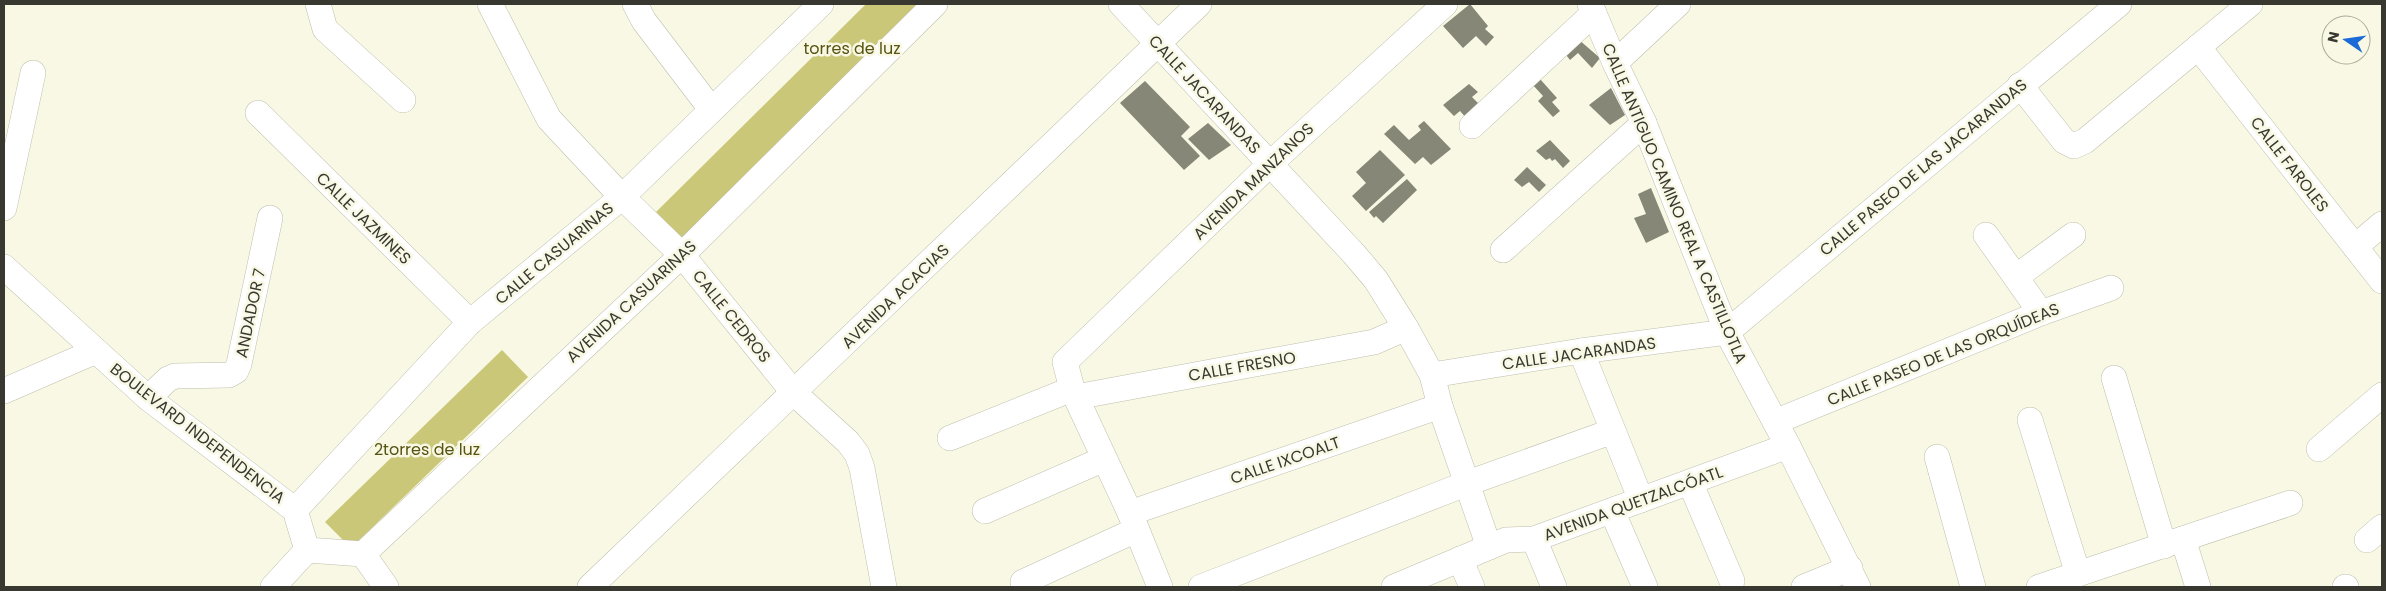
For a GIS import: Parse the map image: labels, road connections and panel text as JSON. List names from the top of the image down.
{
  "streets": {
    "street": [
      "CALLE JACARANDAS",
      "CALLE FAROLES",
      "CALLE PASEO DE LAS JACARANDAS",
      "AVENIDA MANZANOS",
      "CALLE ANTIGUO CAMINO REAL A CASTILLOTLA",
      "CALLE JAZMINES",
      "CALLE CASUARINAS",
      "AVENIDA ACACIAS",
      "AVENIDA CASUARINAS",
      "ANDADOR 7",
      "CALLE CEDROS",
      "CALLE PASEO DE LAS ORQUÍDEAS",
      "CALLE FRESNO",
      "BOULEVARD INDEPENDENCIA",
      "CALLE IXCOALT",
      "AVENIDA QUETZALCÓATL"
    ]
  },
  "crossings": [
    ["CALLE JACARANDAS", "CALLE PASEO DE LAS JACARANDAS"],
    ["CALLE JACARANDAS", "AVENIDA MANZANOS"],
    ["CALLE JACARANDAS", "CALLE ANTIGUO CAMINO REAL A CASTILLOTLA"],
    ["CALLE JACARANDAS", "AVENIDA ACACIAS"],
    ["CALLE JACARANDAS", "CALLE FRESNO"],
    ["CALLE JACARANDAS", "CALLE IXCOALT"],
    ["CALLE JACARANDAS", "AVENIDA QUETZALCÓATL"],
    ["CALLE PASEO DE LAS JACARANDAS", "CALLE ANTIGUO CAMINO REAL A CASTILLOTLA"],
    ["AVENIDA MANZANOS", "CALLE FRESNO"],
    ["CALLE ANTIGUO CAMINO REAL A CASTILLOTLA", "CALLE PASEO DE LAS ORQUÍDEAS"],
    ["CALLE ANTIGUO CAMINO REAL A CASTILLOTLA", "AVENIDA QUETZALCÓATL"],
    ["CALLE JAZMINES", "CALLE CASUARINAS"],
    ["CALLE CASUARINAS", "CALLE CEDROS"],
    ["CALLE CASUARINAS", "BOULEVARD INDEPENDENCIA"],
    ["AVENIDA ACACIAS", "CALLE CEDROS"],
    ["AVENIDA CASUARINAS", "CALLE CEDROS"],
    ["ANDADOR 7", "BOULEVARD INDEPENDENCIA"]
  ],
  "parks": ["torres de luz", "2torres de luz"],
  "north": "left"
}
